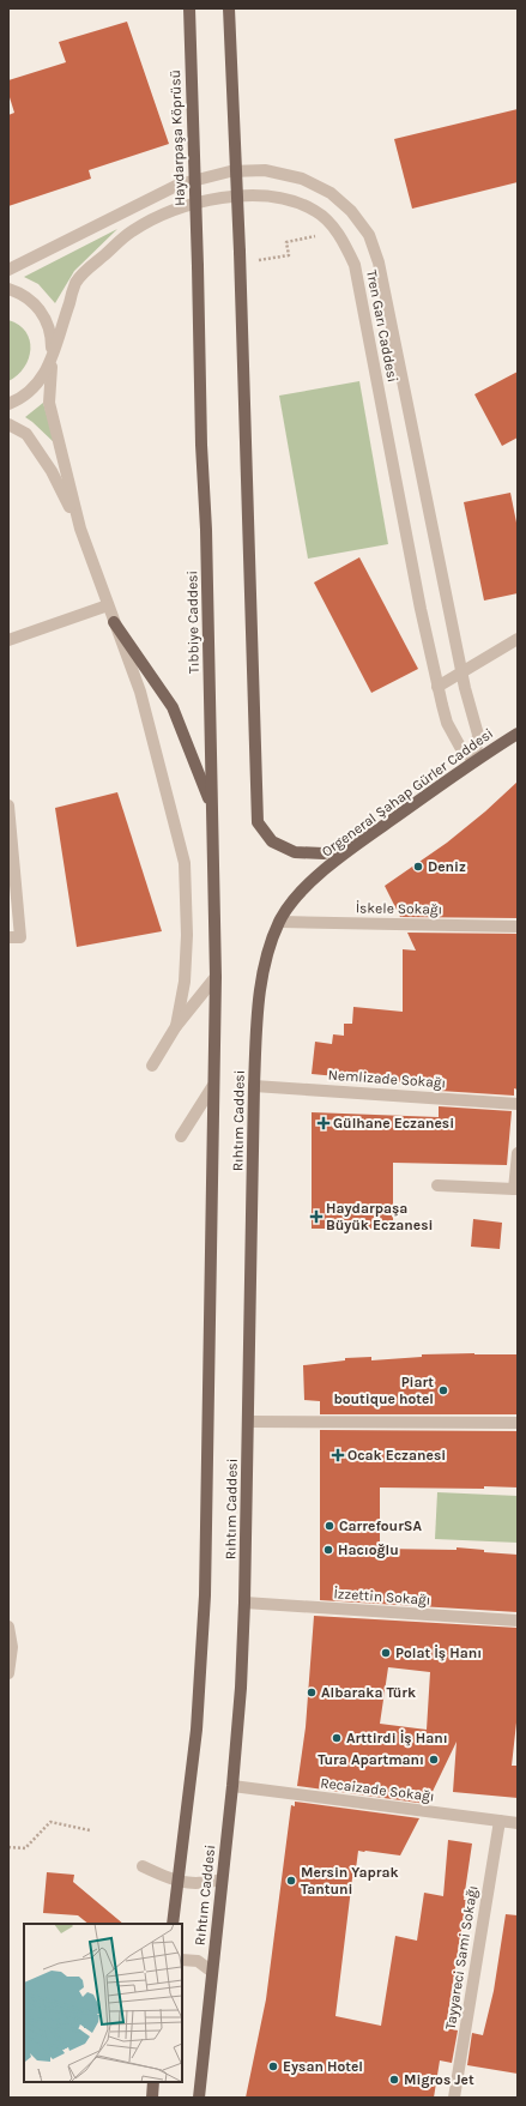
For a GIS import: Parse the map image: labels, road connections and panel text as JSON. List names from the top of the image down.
{
  "streets": {
    "main road": [
      "Haydarpaşa Köprüsü",
      "Tıbbiye Caddesi",
      "Orgeneral Şahap Gürler Caddesi",
      "Rıhtım Caddesi"
    ],
    "street": [
      "Tren Garı Caddesi",
      "İskele Sokağı",
      "Nemlizade Sokağı",
      "İzzettin Sokağı",
      "Recaizade Sokağı",
      "Tayyareci Sami Sokağı"
    ]
  },
  "crossings": [
    ["Haydarpaşa Köprüsü", "Tıbbiye Caddesi"],
    ["Tren Garı Caddesi", "Orgeneral Şahap Gürler Caddesi"],
    ["Tıbbiye Caddesi", "Rıhtım Caddesi"],
    ["Orgeneral Şahap Gürler Caddesi", "İskele Sokağı"],
    ["Orgeneral Şahap Gürler Caddesi", "Rıhtım Caddesi"],
    ["İskele Sokağı", "Rıhtım Caddesi"],
    ["Nemlizade Sokağı", "Rıhtım Caddesi"],
    ["Rıhtım Caddesi", "İzzettin Sokağı"],
    ["Rıhtım Caddesi", "Recaizade Sokağı"],
    ["Recaizade Sokağı", "Tayyareci Sami Sokağı"]
  ],
  "places": {
    "other": [
      "Deniz",
      "Piart boutique hotel",
      "CarrefourSA",
      "Hacıoğlu",
      "Polat İş Hanı",
      "Albaraka Türk",
      "Arttirdi İş Hanı",
      "Tura Apartmanı",
      "Mersin Yaprak Tantuni",
      "Eysan Hotel",
      "Migros Jet"
    ],
    "health": ["Gülhane Eczanesi", "Haydarpaşa Büyük Eczanesi", "Ocak Eczanesi"]
  }
}
